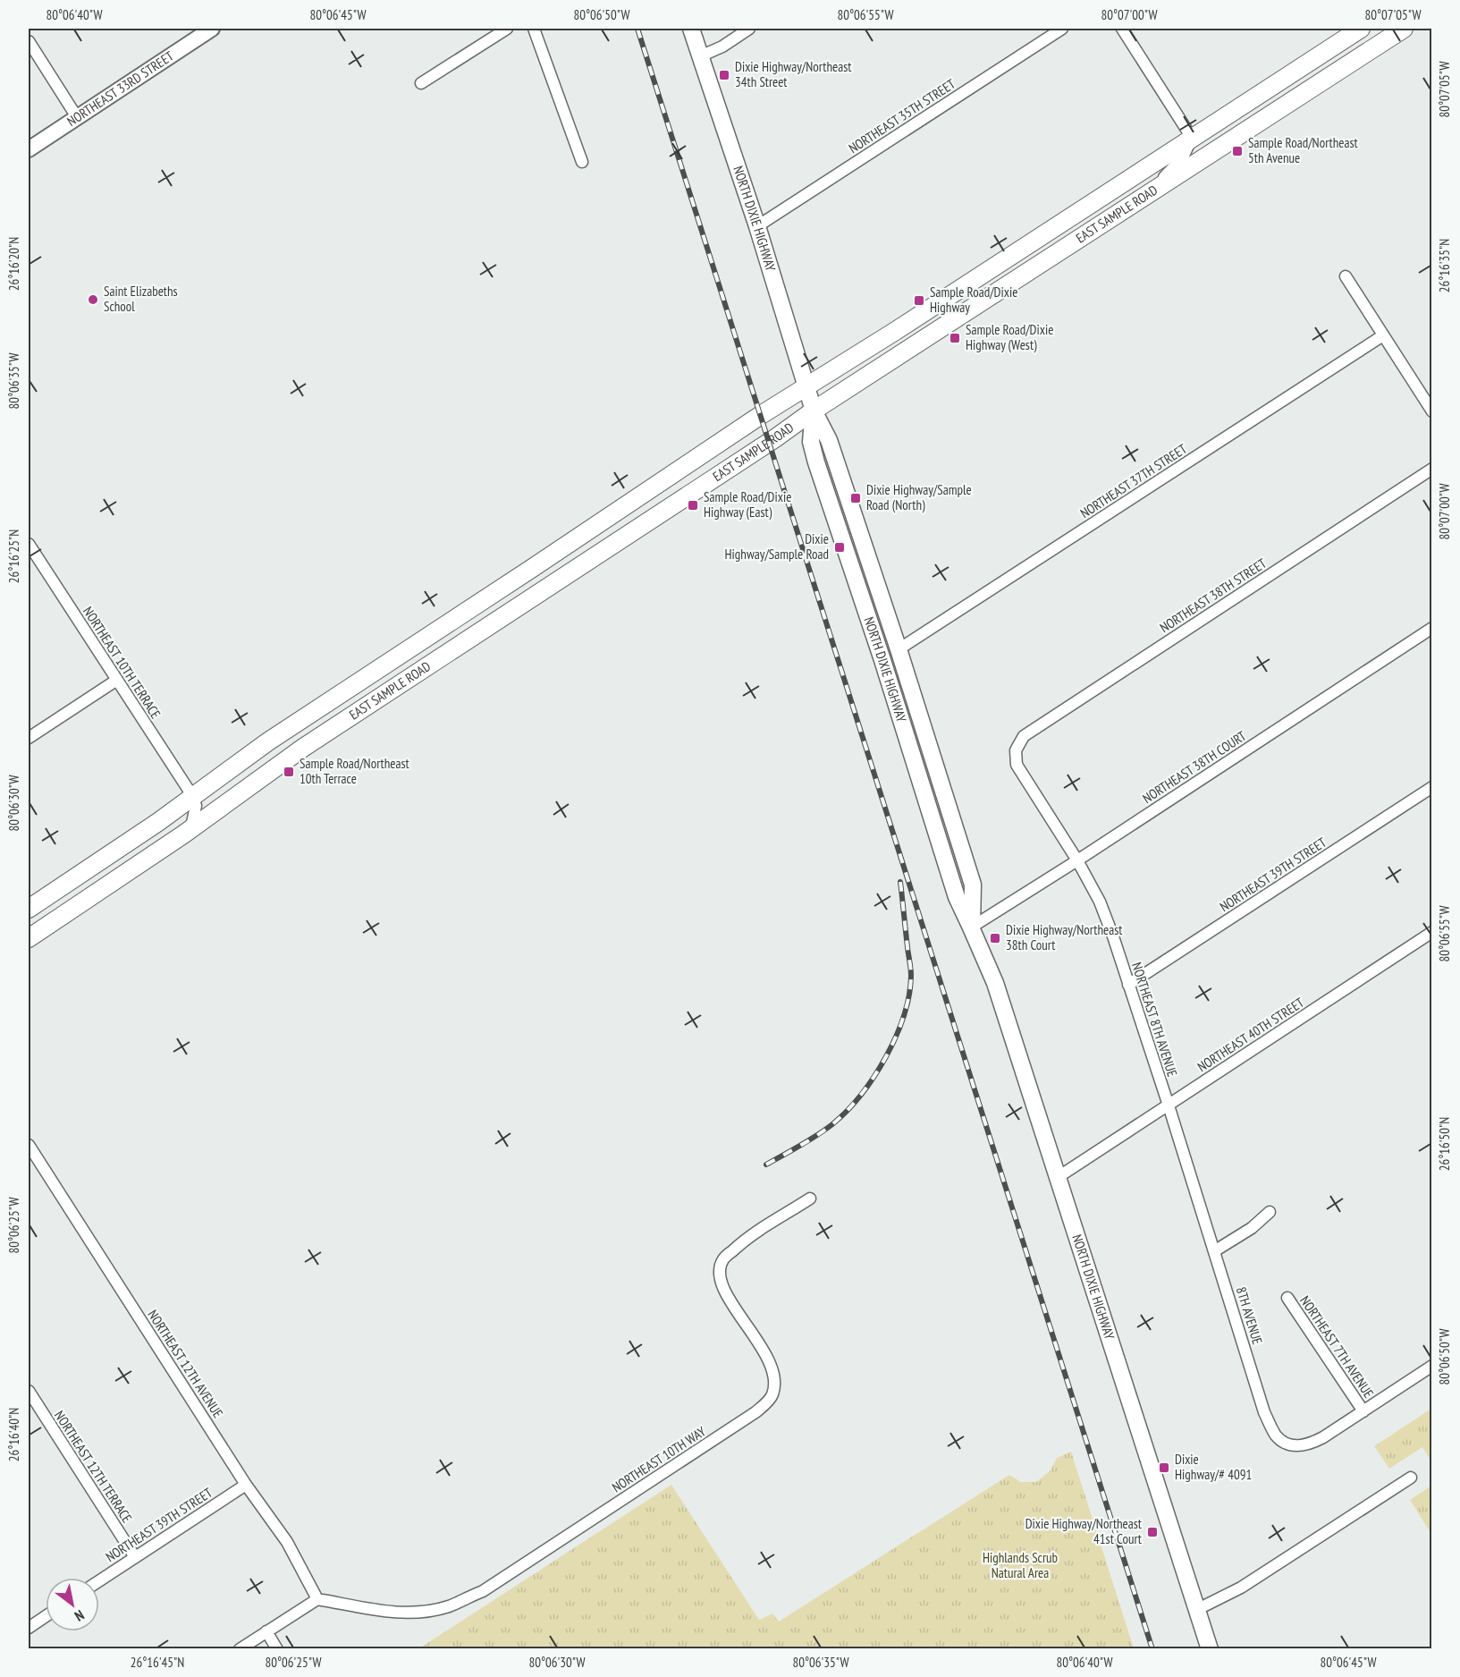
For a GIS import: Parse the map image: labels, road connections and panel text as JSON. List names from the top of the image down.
{
  "streets": {
    "main road": ["EAST SAMPLE ROAD", "NORTH DIXIE HIGHWAY"],
    "street": [
      "NORTHEAST 33RD STREET",
      "NORTHEAST 35TH STREET",
      "NORTHEAST 37TH STREET",
      "NORTHEAST 38TH STREET",
      "NORTHEAST 10TH TERRACE",
      "NORTHEAST 38TH COURT",
      "NORTHEAST 39TH STREET",
      "NORTHEAST 8TH AVENUE",
      "NORTHEAST 40TH STREET",
      "8TH AVENUE",
      "NORTHEAST 7TH AVENUE",
      "NORTHEAST 12TH AVENUE",
      "NORTHEAST 10TH WAY",
      "NORTHEAST 12TH TERRACE"
    ]
  },
  "crossings": [
    ["NORTHEAST 35TH STREET", "NORTH DIXIE HIGHWAY"],
    ["EAST SAMPLE ROAD", "NORTH DIXIE HIGHWAY"],
    ["EAST SAMPLE ROAD", "NORTHEAST 10TH TERRACE"],
    ["NORTH DIXIE HIGHWAY", "NORTHEAST 37TH STREET"],
    ["NORTH DIXIE HIGHWAY", "NORTHEAST 38TH COURT"],
    ["NORTH DIXIE HIGHWAY", "NORTHEAST 40TH STREET"],
    ["NORTHEAST 38TH STREET", "NORTHEAST 8TH AVENUE"],
    ["NORTHEAST 38TH COURT", "NORTHEAST 8TH AVENUE"],
    ["NORTHEAST 39TH STREET", "NORTHEAST 8TH AVENUE"],
    ["NORTHEAST 39TH STREET", "NORTHEAST 12TH AVENUE"],
    ["NORTHEAST 39TH STREET", "NORTHEAST 12TH TERRACE"],
    ["NORTHEAST 8TH AVENUE", "NORTHEAST 40TH STREET"],
    ["NORTHEAST 8TH AVENUE", "8TH AVENUE"],
    ["8TH AVENUE", "NORTHEAST 7TH AVENUE"],
    ["NORTHEAST 12TH AVENUE", "NORTHEAST 10TH WAY"]
  ],
  "parks": ["Highlands Scrub Natural Area"],
  "places": {
    "transit": [
      "Dixie Highway/Northeast 34th Street",
      "Sample Road/Northeast 5th Avenue",
      "Sample Road/Dixie Highway",
      "Sample Road/Dixie Highway (West)",
      "Dixie Highway/Sample Road (North)",
      "Sample Road/Dixie Highway (East)",
      "Dixie Highway/Sample Road",
      "Sample Road/Northeast 10th Terrace",
      "Dixie Highway/Northeast 38th Court",
      "Dixie Highway/# 4091",
      "Dixie Highway/Northeast 41st Court"
    ],
    "other": ["Saint Elizabeths School"]
  },
  "north": "bottom right",
  "coordinates": [
    "80°06'40\"W",
    "80°06'45\"W",
    "80°06'50\"W",
    "80°06'55\"W",
    "80°07'00\"W",
    "80°07'05\"W",
    "26°16'20\"N",
    "26°16'35\"N",
    "80°06'35\"W",
    "26°16'25\"N",
    "80°06'30\"W",
    "26°16'50\"N",
    "80°06'25\"W",
    "26°16'40\"N",
    "26°16'45\"N"
  ]
}
